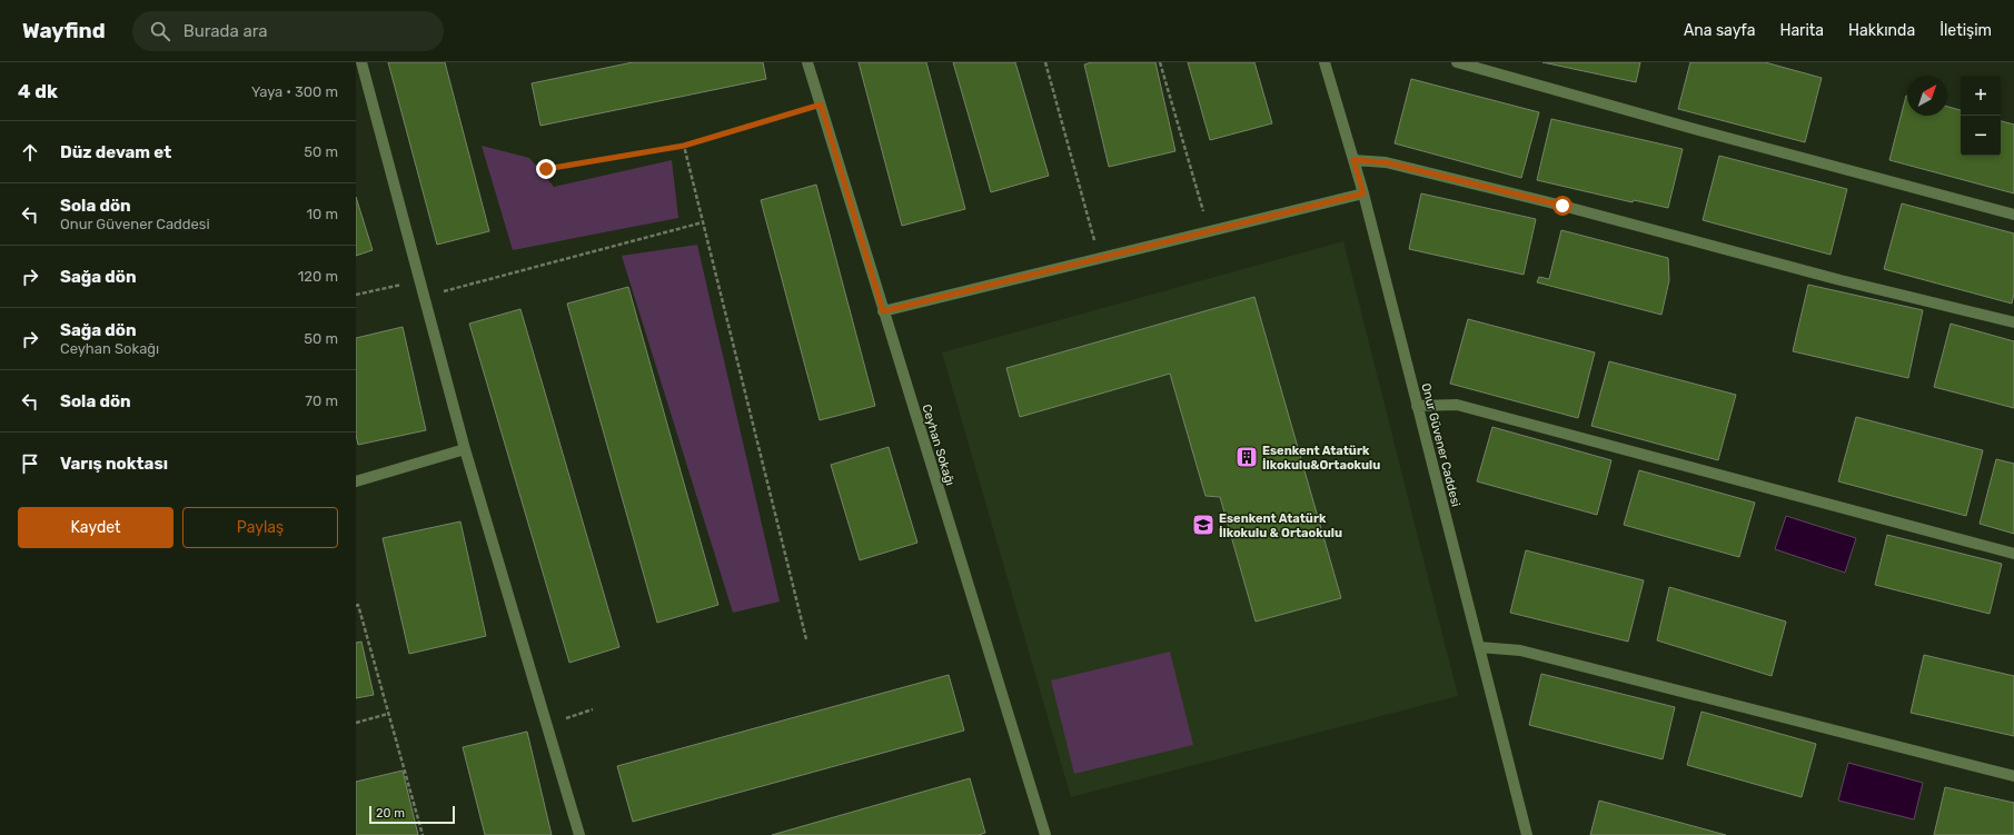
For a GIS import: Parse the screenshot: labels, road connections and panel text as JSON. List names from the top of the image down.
{
  "streets": {
    "street": ["Ceyhan Sokağı", "Onur Güvener Caddesi"]
  },
  "places": {
    "building": ["Esenkent Atatürk İlkokulu&Ortaokulu"],
    "school or university": ["Esenkent Atatürk İlkokulu & Ortaokulu"]
  },
  "scale_bar": "20 m",
  "north": "top right",
  "page": {
    "header": "Wayfind",
    "search": "Burada ara",
    "nav": [
      "Ana sayfa",
      "Harita",
      "Hakkında",
      "İletişim"
    ],
    "heading": ["4 dk", "Yaya · 300 m"],
    "map_buttons": ["+", "−"],
    "list": [
      ["Düz devam et", "50 m"],
      ["Sola dön", "Onur Güvener Caddesi", "10 m"],
      ["Sağa dön", "120 m"],
      ["Sağa dön", "Ceyhan Sokağı", "50 m"],
      ["Sola dön", "70 m"],
      "Varış noktası"
    ],
    "buttons": ["Kaydet", "Paylaş"],
    "scale": "20 m"
  }
}
